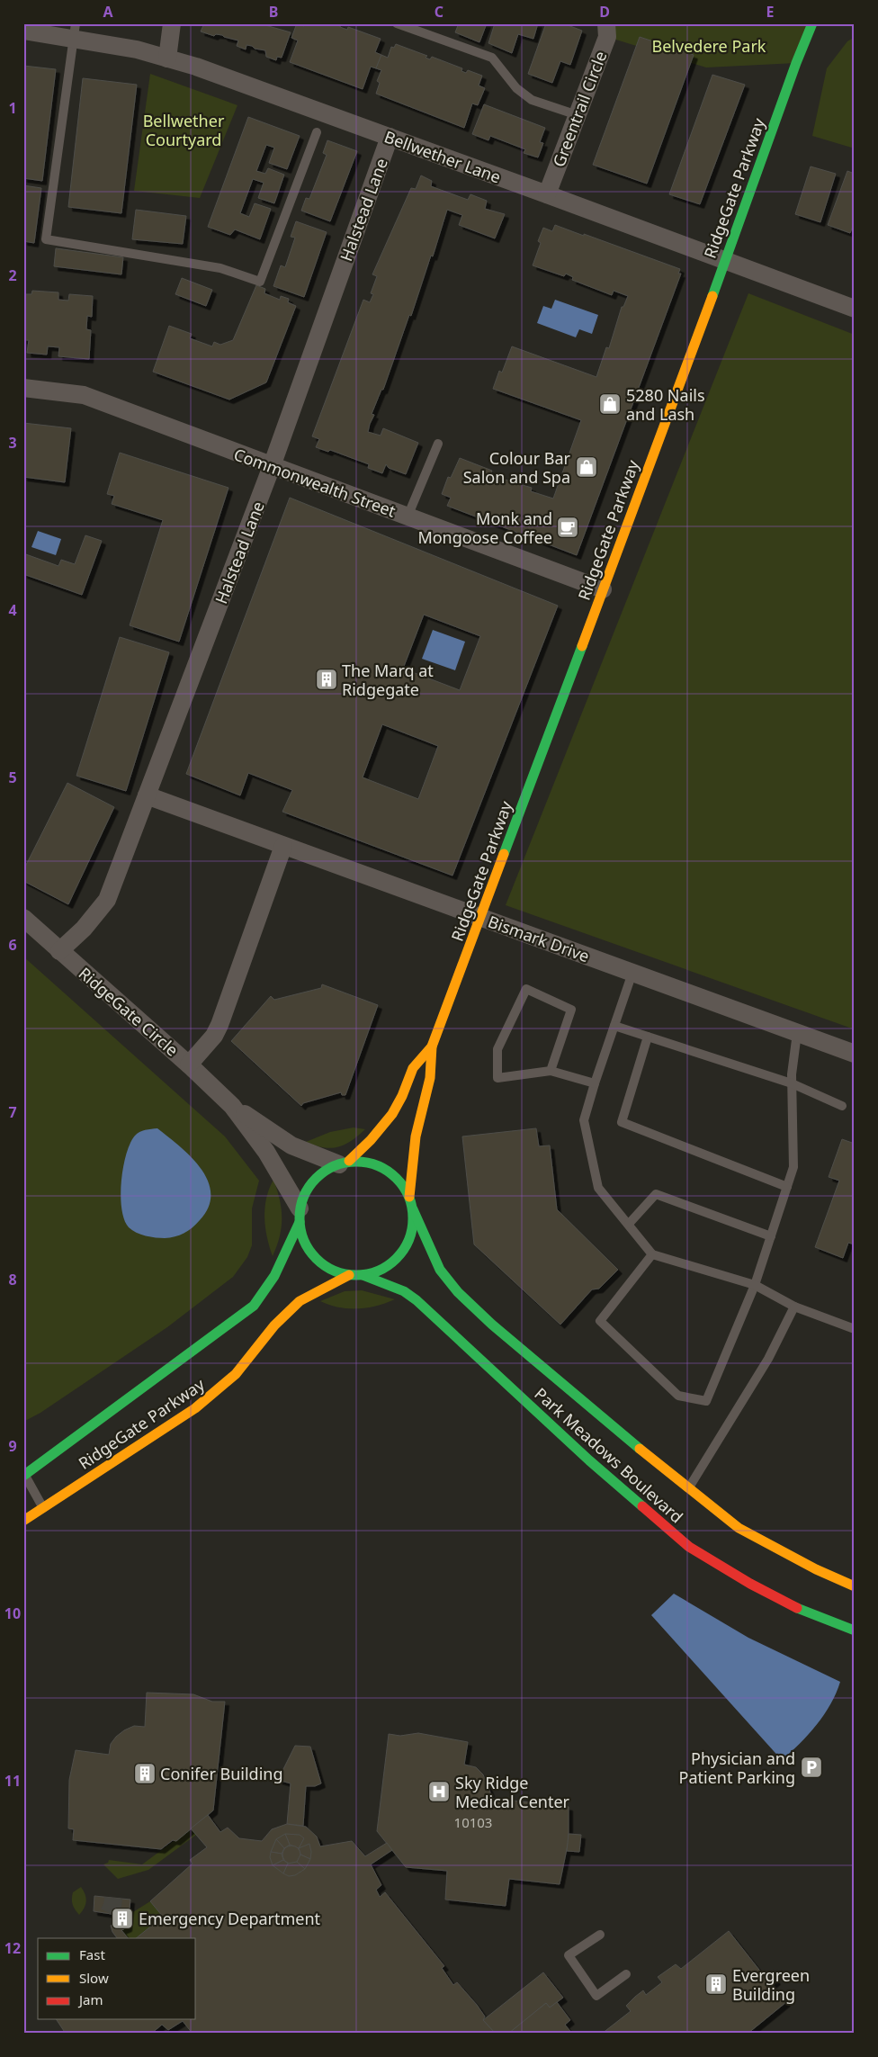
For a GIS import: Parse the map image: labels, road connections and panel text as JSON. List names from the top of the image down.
{
  "streets": {
    "main road": ["RidgeGate Parkway", "Park Meadows Boulevard"],
    "street": [
      "Greentrail Circle",
      "Bellwether Lane",
      "Halstead Lane",
      "Commonwealth Street",
      "Bismark Drive",
      "RidgeGate Circle"
    ]
  },
  "crossings": [
    ["Greentrail Circle", "Bellwether Lane"],
    ["Bellwether Lane", "RidgeGate Parkway"],
    ["Bellwether Lane", "Halstead Lane"],
    ["RidgeGate Parkway", "Commonwealth Street"],
    ["RidgeGate Parkway", "Bismark Drive"],
    ["RidgeGate Parkway", "RidgeGate Circle"],
    ["RidgeGate Parkway", "Park Meadows Boulevard"],
    ["Halstead Lane", "Commonwealth Street"],
    ["Halstead Lane", "Bismark Drive"],
    ["Halstead Lane", "RidgeGate Circle"],
    ["RidgeGate Circle", "Park Meadows Boulevard"]
  ],
  "parks": ["Belvedere Park", "Bellwether Courtyard"],
  "places": {
    "shop": ["5280 Nails and Lash", "Colour Bar Salon and Spa"],
    "cafe": ["Monk and Mongoose Coffee"],
    "building": [
      "The Marq at Ridgegate",
      "Conifer Building",
      "Emergency Department",
      "Evergreen Building"
    ],
    "parking": ["Physician and Patient Parking"],
    "hospital": ["Sky Ridge Medical Center"]
  },
  "house_numbers": ["10103"],
  "legend": ["Fast", "Slow", "Jam"],
  "grid": {
    "columns": [
      "A",
      "B",
      "C",
      "D",
      "E"
    ],
    "rows": [
      "1",
      "2",
      "3",
      "4",
      "5",
      "6",
      "7",
      "8",
      "9",
      "10",
      "11",
      "12"
    ]
  }
}
